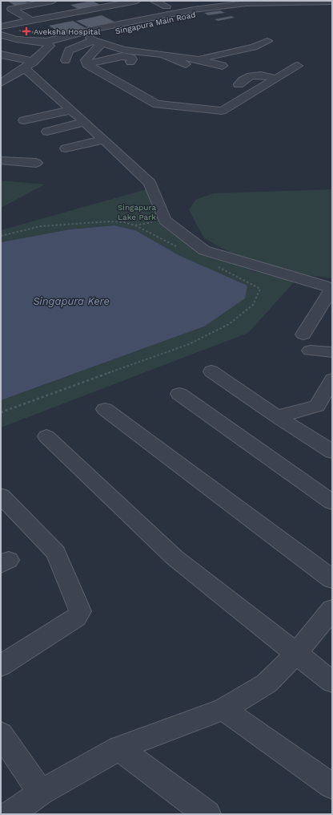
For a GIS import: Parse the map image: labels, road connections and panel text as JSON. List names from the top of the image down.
{
  "streets": {
    "street": ["Singapura Main Road"]
  },
  "water": ["Singapura Kere"],
  "parks": ["Singapura Lake Park"],
  "places": {
    "health": ["Aveksha Hospital"]
  }
}
